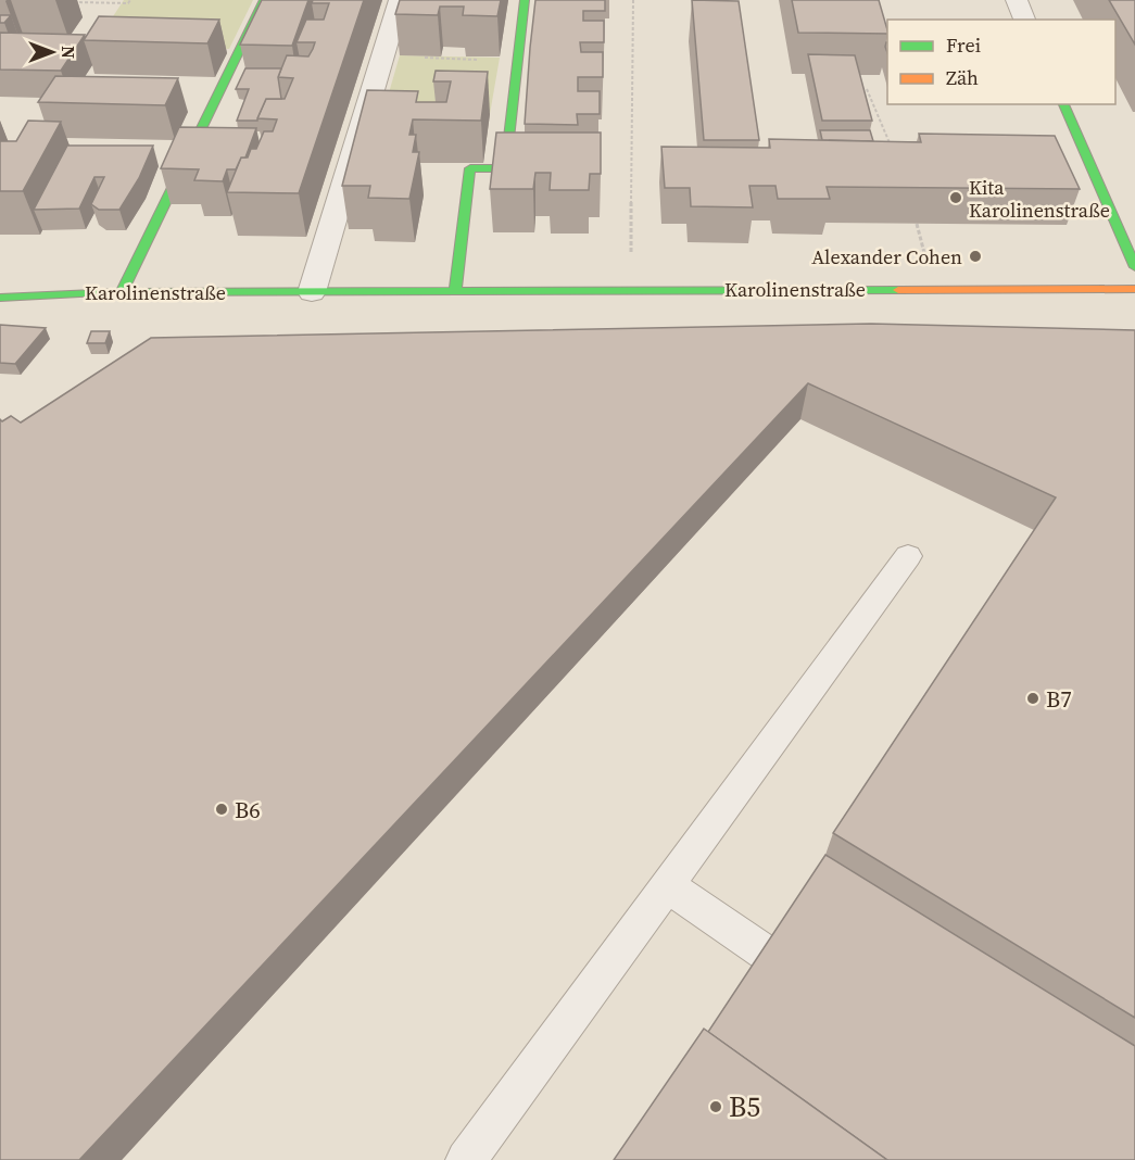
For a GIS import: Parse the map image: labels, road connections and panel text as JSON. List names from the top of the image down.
{
  "streets": {
    "street": ["Karolinenstraße"]
  },
  "places": [
    "Kita Karolinenstraße",
    "Alexander Cohen",
    "B7",
    "B6",
    "B5"
  ],
  "legend": ["Frei", "Zäh"],
  "north": "right"
}
